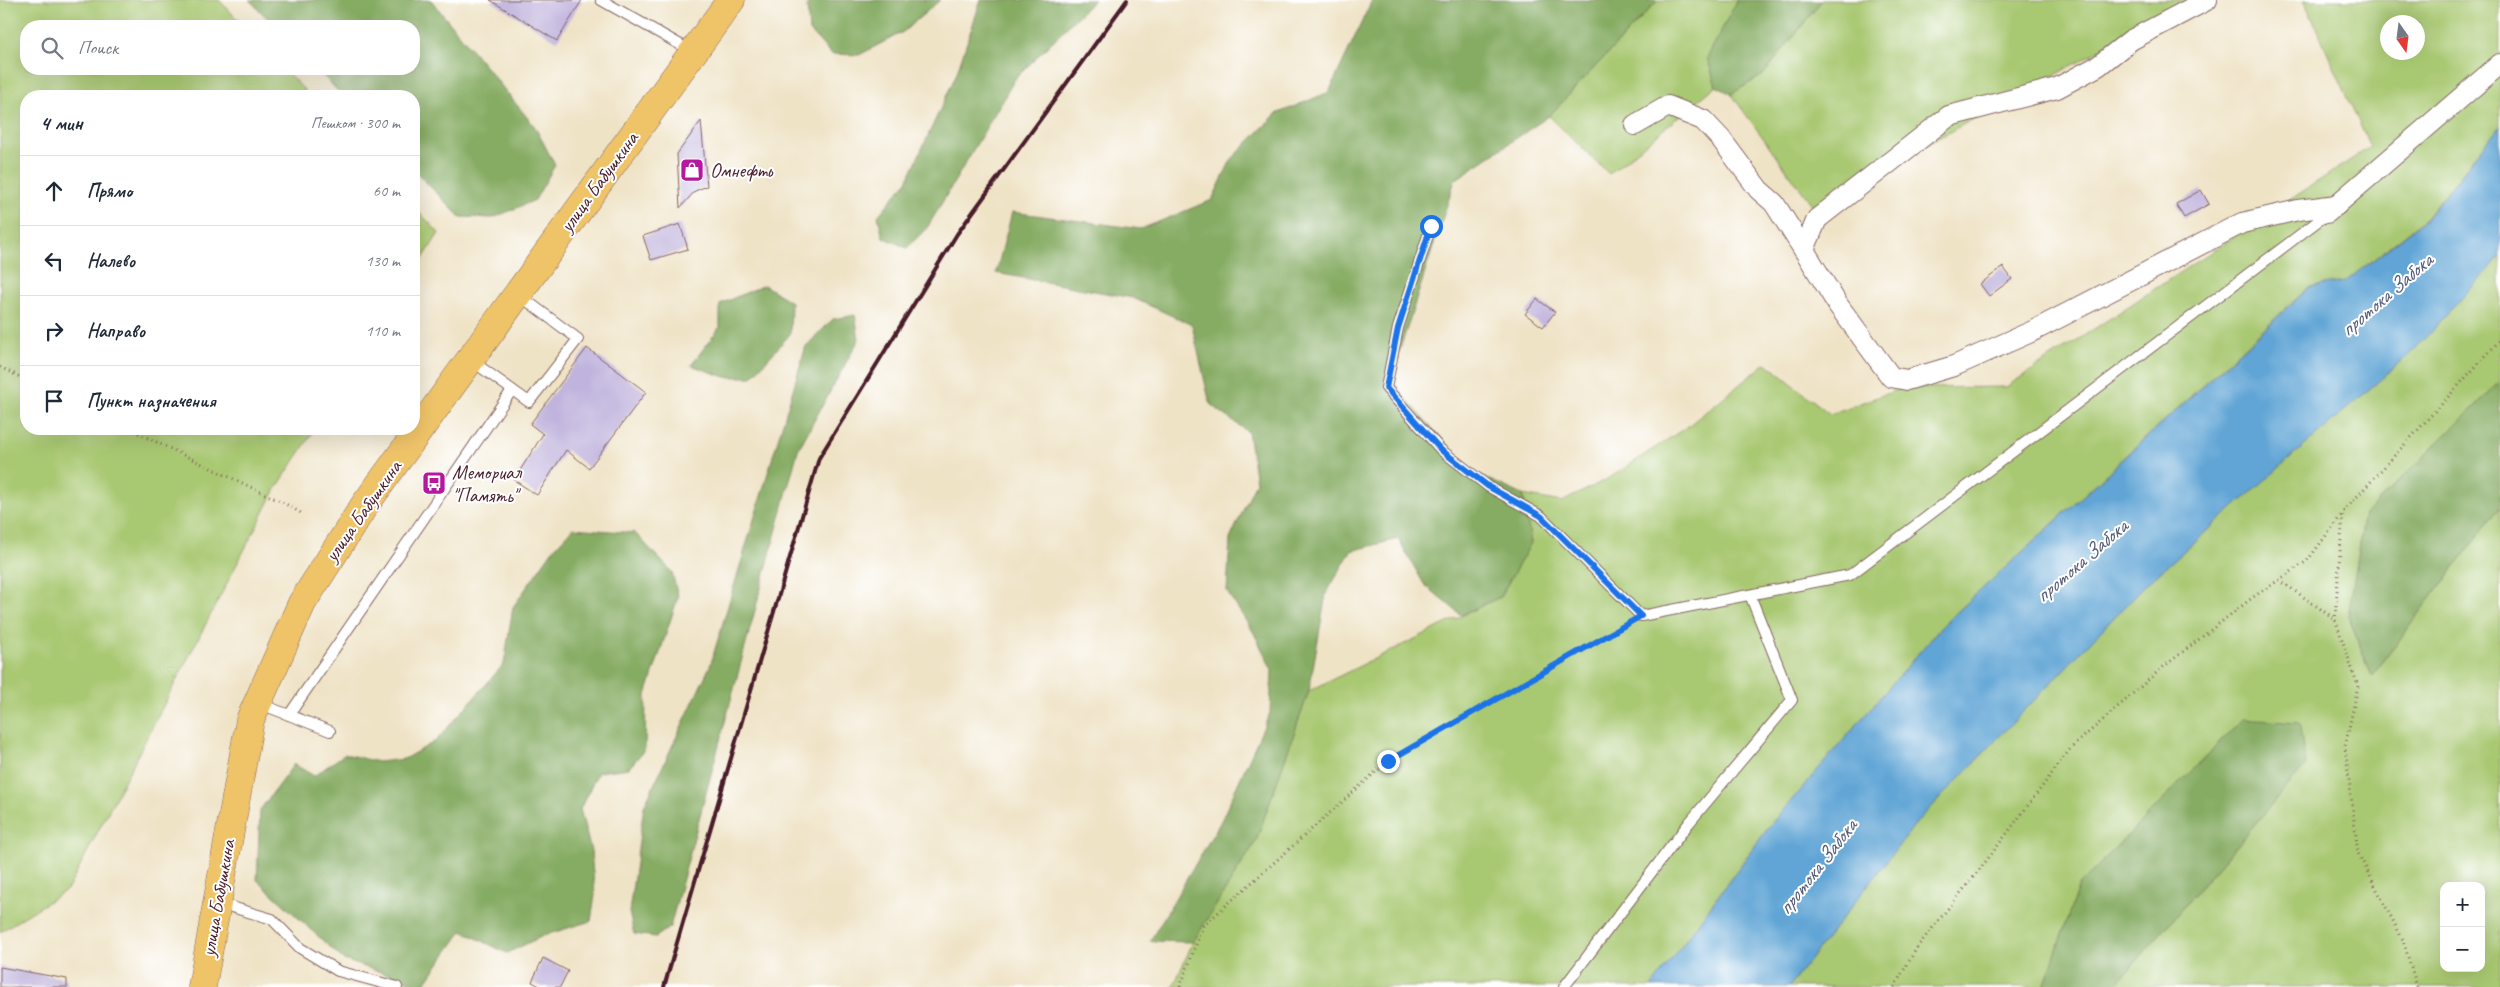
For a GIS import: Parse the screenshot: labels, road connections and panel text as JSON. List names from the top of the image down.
{
  "streets": {
    "main road": ["улица Бабушкина"]
  },
  "water": ["протока Забока"],
  "places": {
    "shop": ["Омнефть"],
    "bus stop": ["Мемориал \"Память\""]
  },
  "north": "bottom",
  "page": {
    "search": "Поиск",
    "heading": ["4 мин", "Пешком · 300 m"],
    "list": [
      ["Прямо", "60 m"],
      ["Налево", "130 m"],
      ["Направо", "110 m"],
      "Пункт назначения"
    ],
    "map_buttons": ["+", "−"]
  }
}
